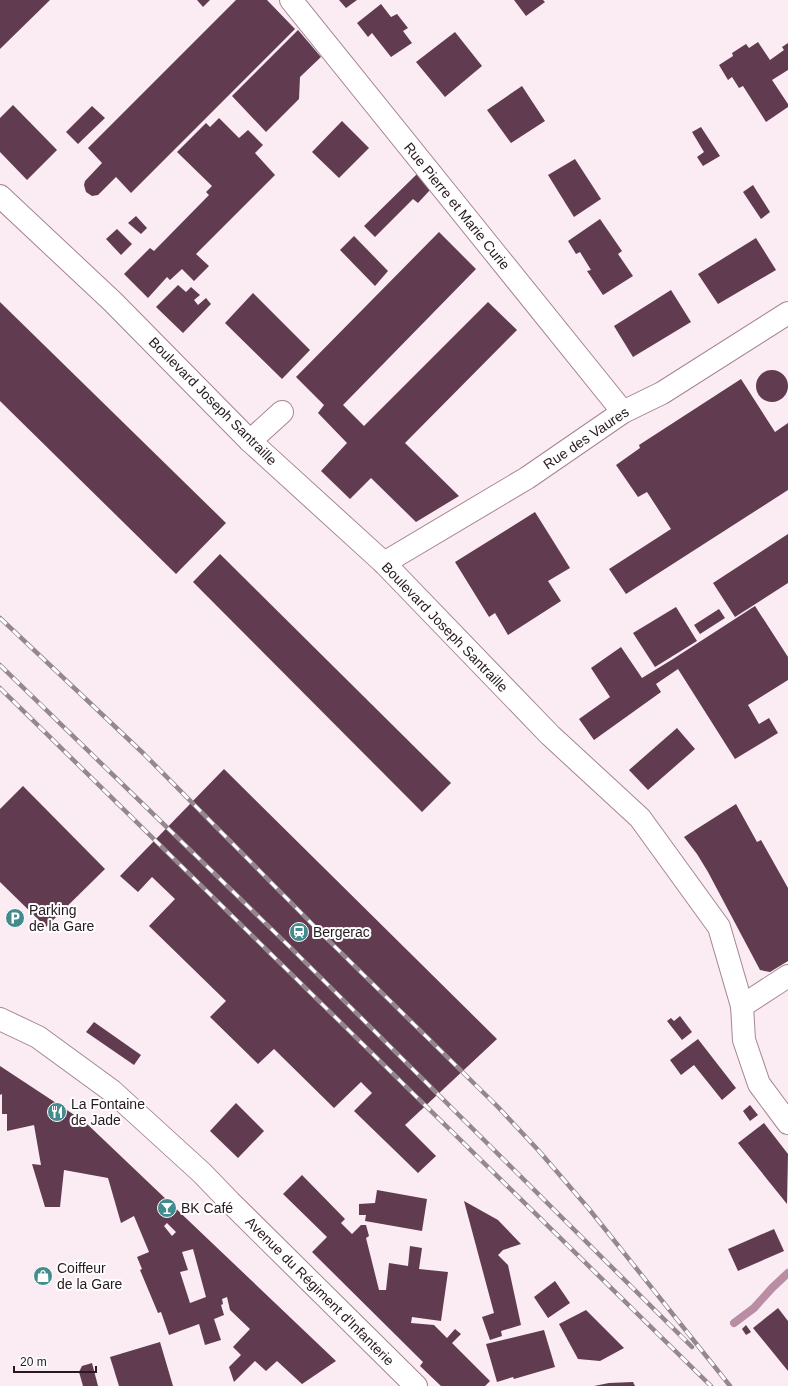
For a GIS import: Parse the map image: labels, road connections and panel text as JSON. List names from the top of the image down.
{
  "streets": {
    "street": [
      "Rue Pierre et Marie Curie",
      "Boulevard Joseph Santraille",
      "Rue des Vaures",
      "Avenue du Régiment d'Infanterie"
    ]
  },
  "crossings": [
    ["Rue Pierre et Marie Curie", "Rue des Vaures"],
    ["Boulevard Joseph Santraille", "Rue des Vaures"]
  ],
  "places": {
    "parking": ["Parking de la Gare"],
    "station": ["Bergerac"],
    "restaurant": ["La Fontaine de Jade"],
    "bar": ["BK Café"],
    "shop": ["Coiffeur de la Gare"]
  },
  "scale_bar": "20 m"
}
